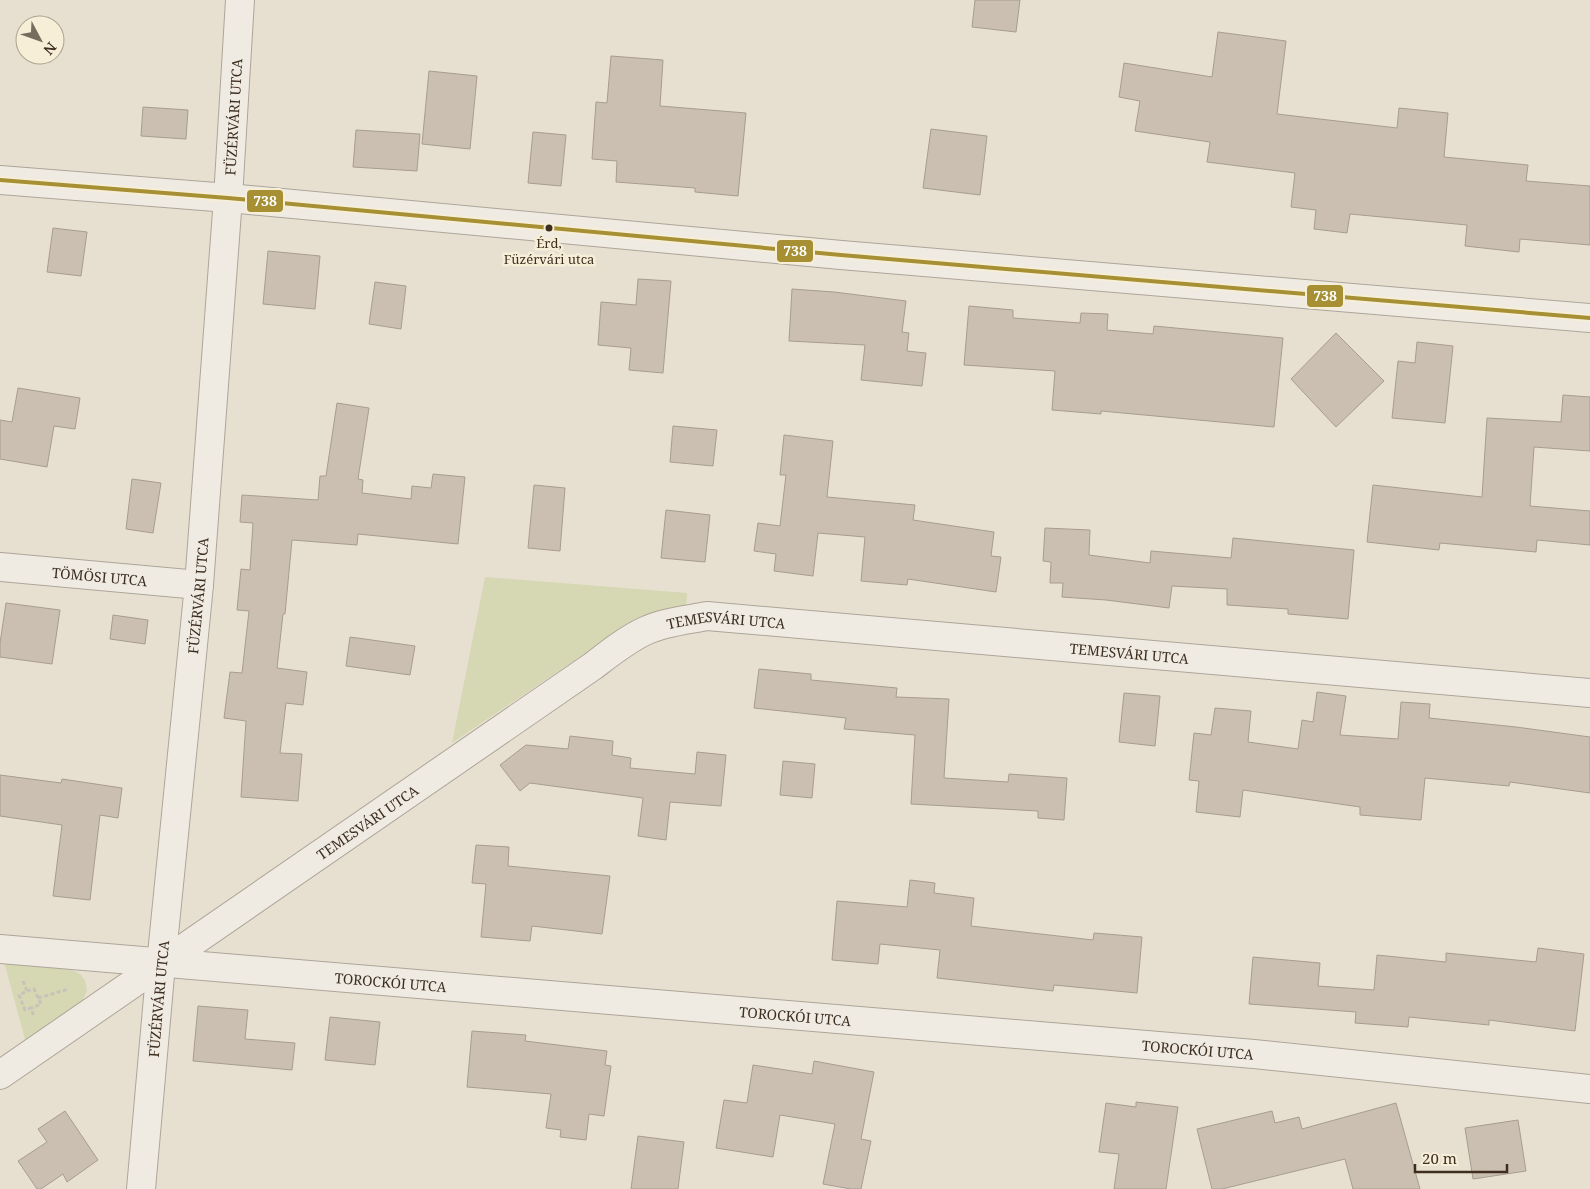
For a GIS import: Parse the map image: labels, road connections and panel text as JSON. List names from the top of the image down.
{
  "streets": {
    "street": [
      "FÜZÉRVÁRI UTCA",
      "TÖMÖSI UTCA",
      "TEMESVÁRI UTCA",
      "TOROCKÓI UTCA"
    ]
  },
  "crossings": [
    ["FÜZÉRVÁRI UTCA", "TÖMÖSI UTCA"],
    ["FÜZÉRVÁRI UTCA", "TEMESVÁRI UTCA"],
    ["FÜZÉRVÁRI UTCA", "TOROCKÓI UTCA"],
    ["TEMESVÁRI UTCA", "TOROCKÓI UTCA"]
  ],
  "places": ["Érd, Füzérvári utca"],
  "lines": ["transit line 738"],
  "scale_bar": "20 m",
  "north": "bottom right"
}
